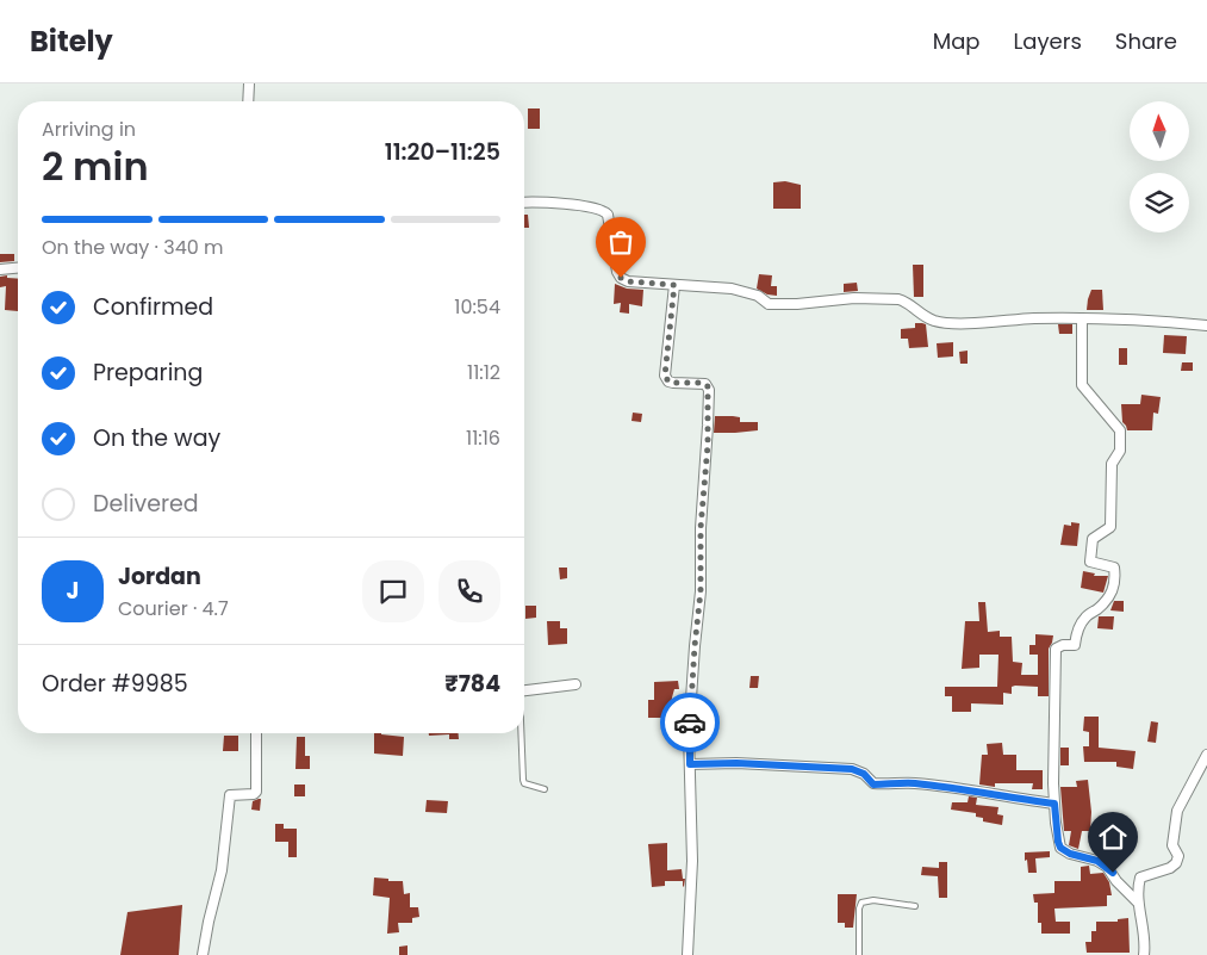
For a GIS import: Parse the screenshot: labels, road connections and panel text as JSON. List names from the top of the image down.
{
  "north": "top",
  "page": {
    "header": "Bitely",
    "nav": ["Map", "Layers", "Share"],
    "heading": ["2 min", "Arriving in", "11:20–11:25"],
    "panel": [
      "Jordan",
      "Courier · 4.7",
      "Order #9985",
      "₹784"
    ],
    "bar": "On the way · 340 m",
    "list": [
      ["Confirmed", "10:54"],
      ["Preparing", "11:12"],
      ["On the way", "11:16"],
      "Delivered"
    ],
    "round": "J"
  }
}
